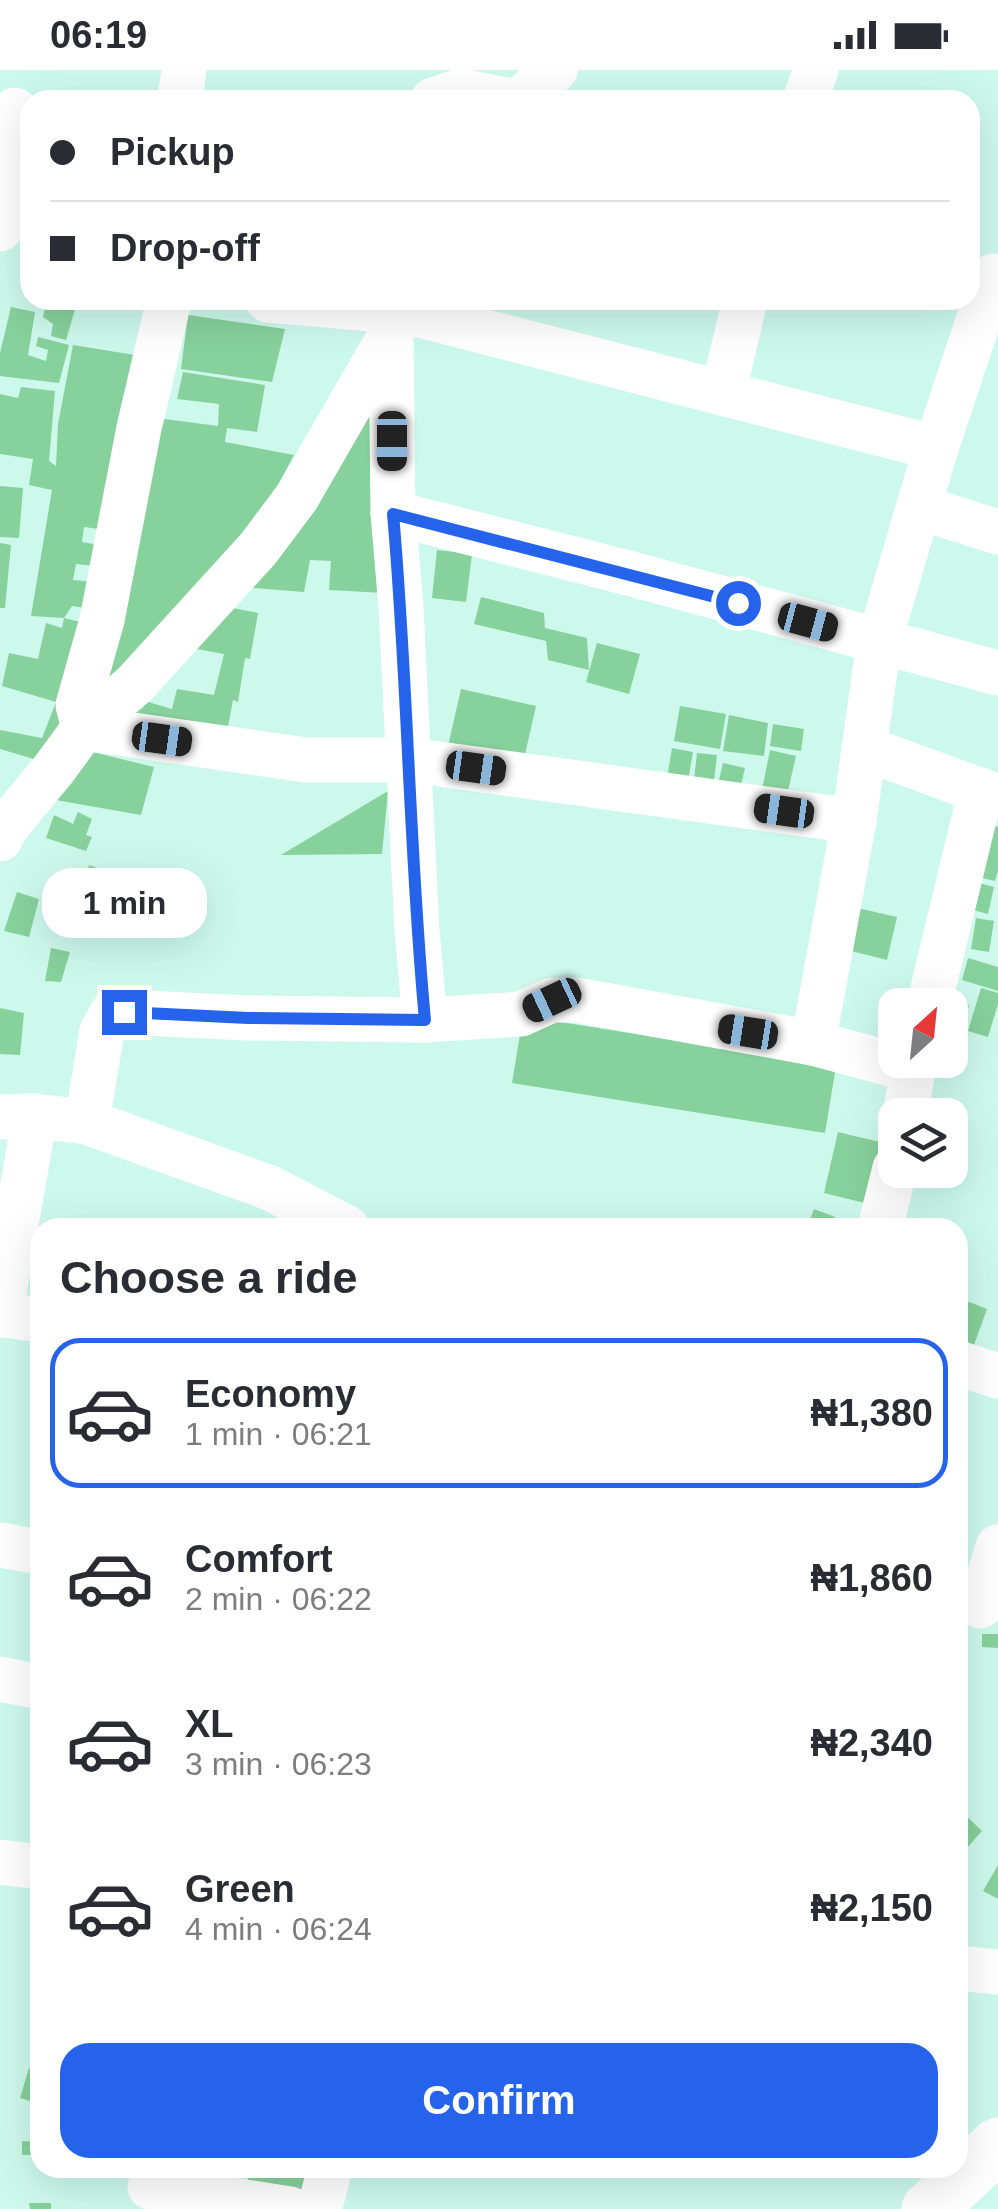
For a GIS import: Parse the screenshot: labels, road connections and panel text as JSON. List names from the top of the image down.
{
  "north": "top right",
  "page": {
    "status": "06:19",
    "banner": ["Pickup", "Drop-off"],
    "bubble": "1 min",
    "heading": "Choose a ride",
    "list": [
      {
        "name": "Economy",
        "note": "1 min · 06:21",
        "value": "₦1,380"
      },
      {
        "name": "Comfort",
        "note": "2 min · 06:22",
        "value": "₦1,860"
      },
      {
        "name": "XL",
        "note": "3 min · 06:23",
        "value": "₦2,340"
      },
      {
        "name": "Green",
        "note": "4 min · 06:24",
        "value": "₦2,150"
      }
    ],
    "buttons": "Confirm"
  }
}
